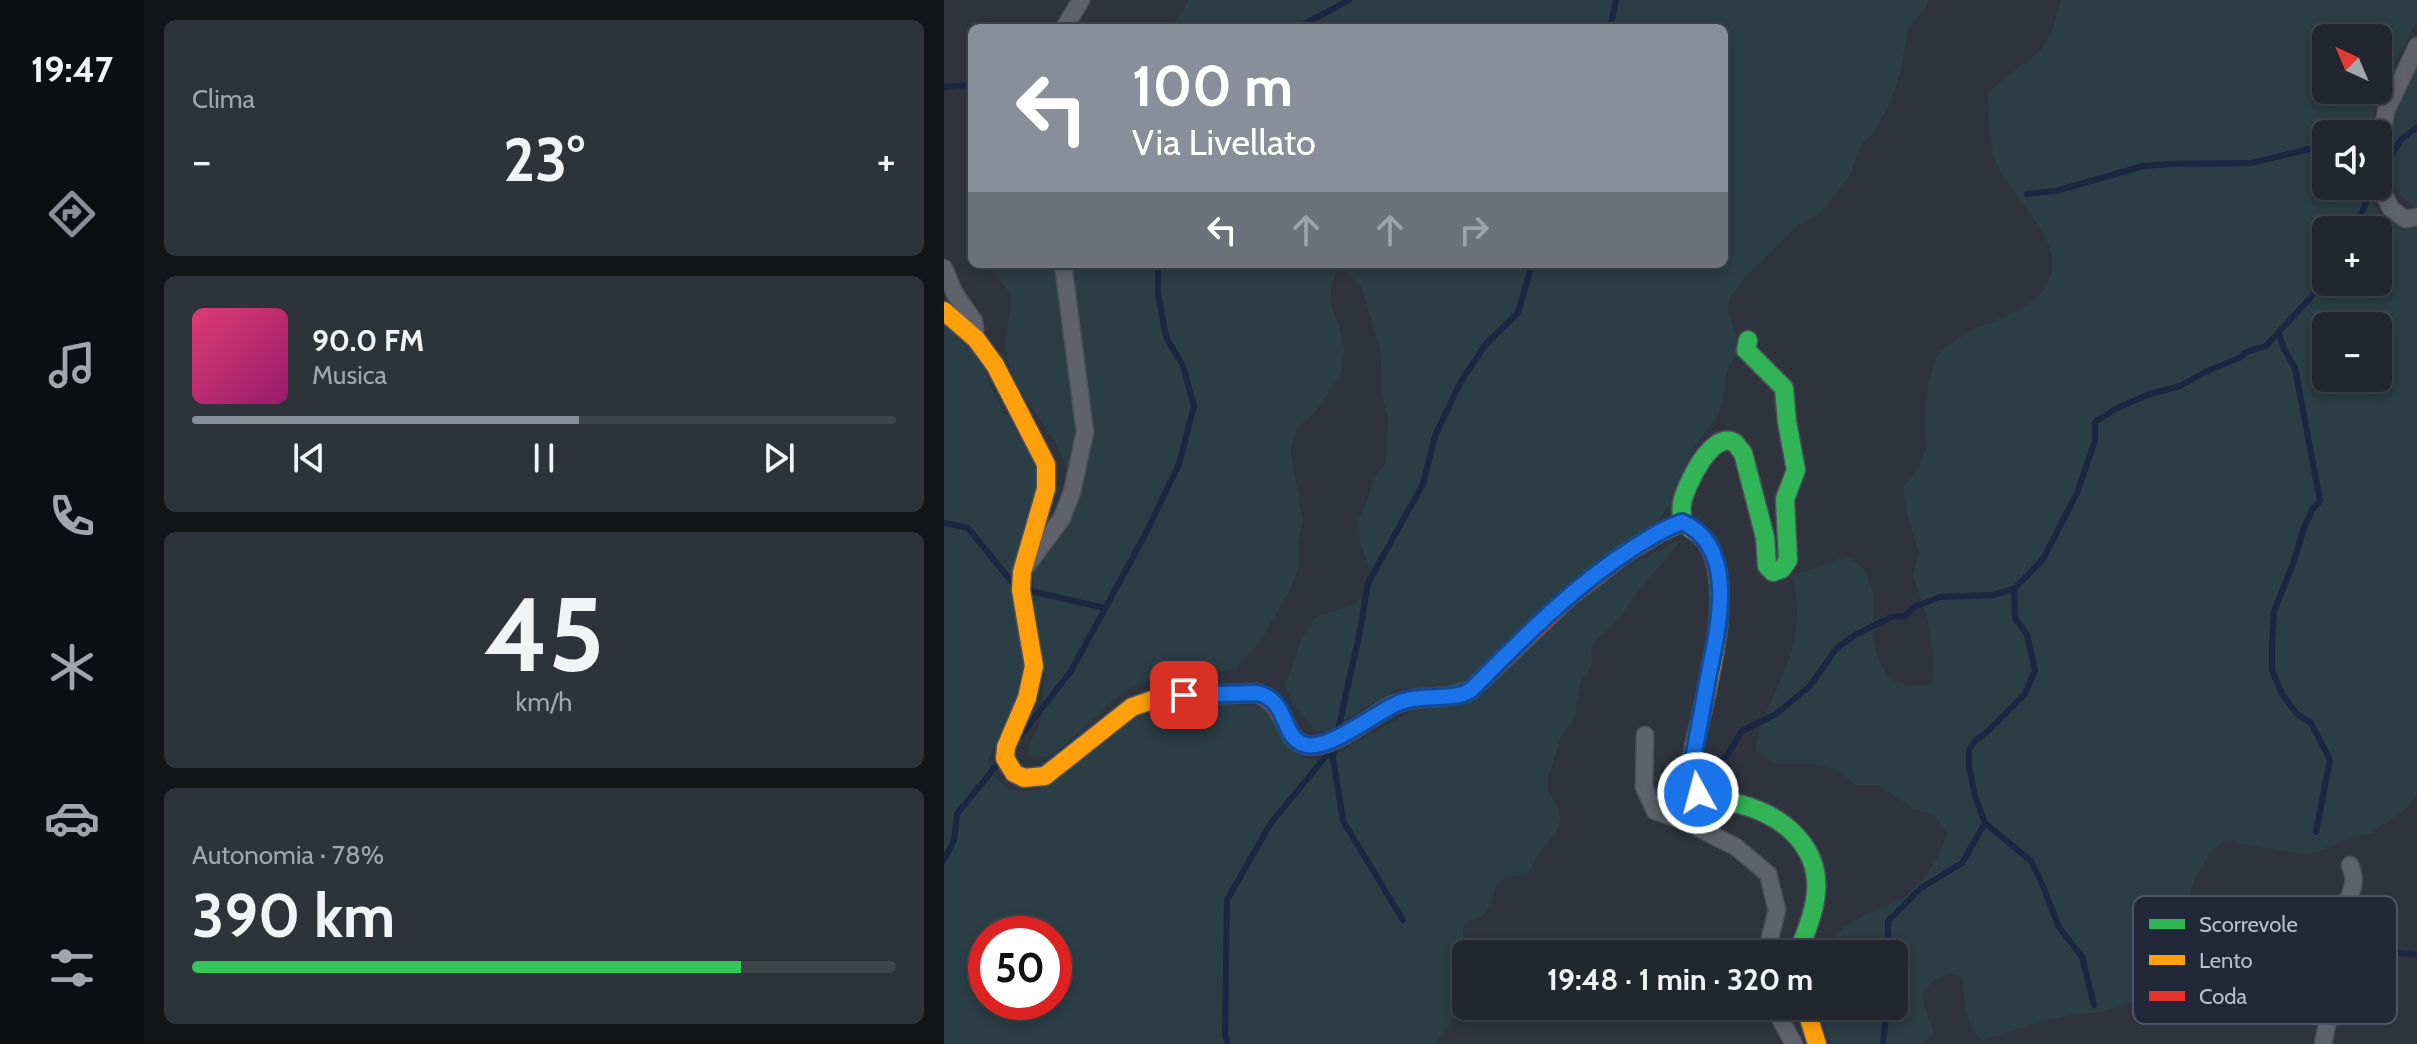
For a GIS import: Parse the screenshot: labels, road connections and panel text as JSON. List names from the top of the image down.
{
  "legend": ["Scorrevole", "Lento", "Coda"],
  "north": "top left",
  "page": {
    "tabs": "19:47",
    "tile": [
      "Clima",
      ["45", "km/h"],
      ["Autonomia · 78%", "390 km"]
    ],
    "map_buttons": ["+", "−"],
    "turn": ["100 m", "Via Livellato"],
    "heat": ["−", "23°", "+"],
    "song": ["90.0 FM", "Musica"],
    "limit": "50",
    "trip": "19:48 · 1 min · 320 m"
  }
}
